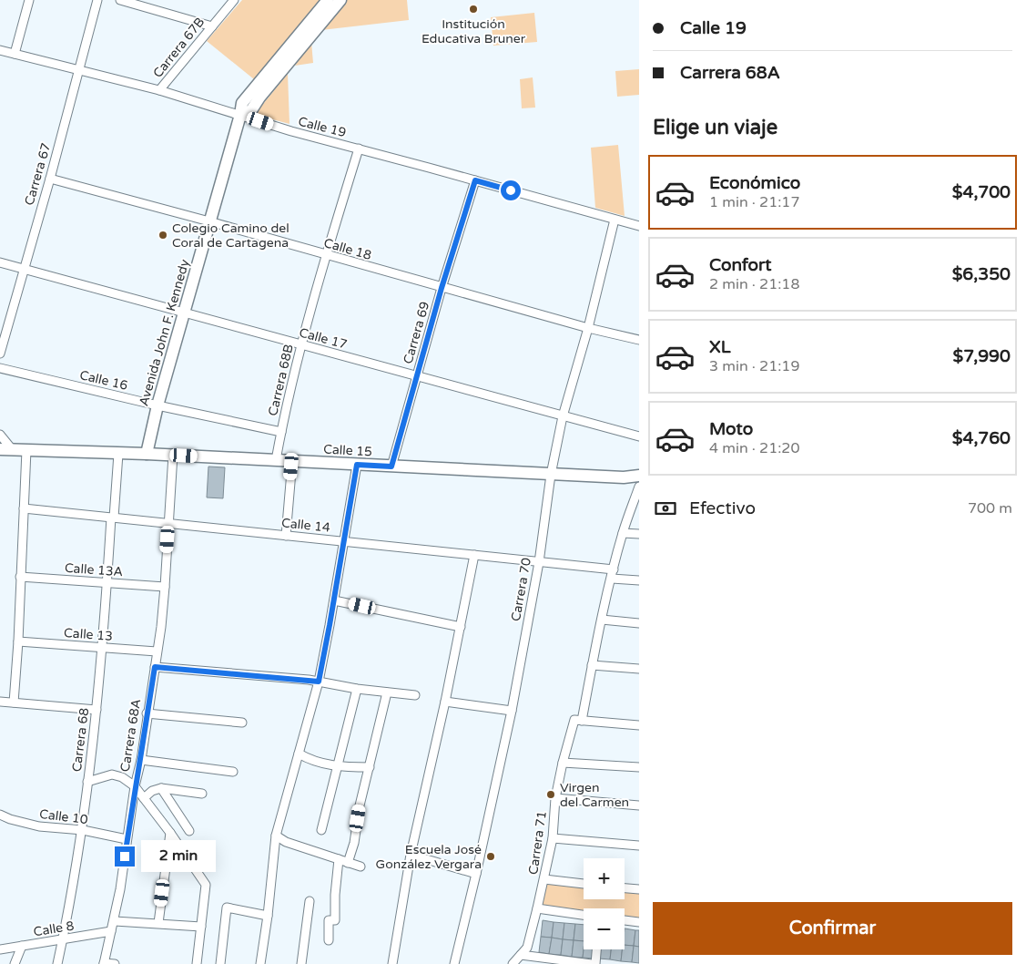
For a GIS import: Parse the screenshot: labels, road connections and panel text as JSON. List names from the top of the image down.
{
  "streets": {
    "street": [
      "Carrera 67B",
      "Calle 19",
      "Carrera 67",
      "Calle 18",
      "Avenida John F. Kennedy",
      "Carrera 69",
      "Calle 17",
      "Calle 16",
      "Carrera 68B",
      "Calle 15",
      "Calle 14",
      "Calle 13A",
      "Carrera 70",
      "Calle 13",
      "Carrera 68A",
      "Carrera 68",
      "Calle 10",
      "Carrera 71",
      "Calle 8"
    ]
  },
  "crossings": [
    ["Carrera 67B", "Calle 19"],
    ["Calle 19", "Carrera 67"],
    ["Calle 19", "Avenida John F. Kennedy"],
    ["Calle 19", "Carrera 69"],
    ["Calle 19", "Carrera 68B"],
    ["Calle 19", "Carrera 70"],
    ["Carrera 67", "Calle 18"],
    ["Carrera 67", "Calle 17"],
    ["Calle 18", "Avenida John F. Kennedy"],
    ["Calle 18", "Carrera 69"],
    ["Calle 18", "Carrera 68B"],
    ["Calle 18", "Carrera 70"],
    ["Avenida John F. Kennedy", "Calle 17"],
    ["Avenida John F. Kennedy", "Calle 16"],
    ["Avenida John F. Kennedy", "Calle 15"],
    ["Carrera 69", "Calle 17"],
    ["Carrera 69", "Calle 15"],
    ["Calle 17", "Carrera 68B"],
    ["Calle 17", "Carrera 70"],
    ["Calle 16", "Carrera 68B"],
    ["Carrera 68B", "Calle 15"],
    ["Calle 15", "Carrera 70"],
    ["Calle 15", "Carrera 68A"],
    ["Calle 15", "Carrera 68"],
    ["Calle 14", "Carrera 70"],
    ["Calle 14", "Carrera 68A"],
    ["Calle 14", "Carrera 68"],
    ["Calle 14", "Carrera 71"],
    ["Calle 13A", "Carrera 68A"],
    ["Calle 13A", "Carrera 68"],
    ["Calle 13", "Carrera 68A"],
    ["Calle 13", "Carrera 68"],
    ["Carrera 68A", "Calle 10"],
    ["Carrera 68A", "Calle 8"],
    ["Carrera 68", "Calle 10"],
    ["Carrera 68", "Calle 8"]
  ],
  "places": [
    "Institución Educativa Bruner",
    "Colegio Camino del Coral de Cartagena",
    "Virgen del Carmen",
    "Escuela José González Vergara"
  ],
  "page": {
    "banner": ["Calle 19", "Carrera 68A"],
    "heading": "Elige un viaje",
    "list": [
      {
        "name": "Económico",
        "note": "1 min · 21:17",
        "value": "$4,700"
      },
      {
        "name": "Confort",
        "note": "2 min · 21:18",
        "value": "$6,350"
      },
      {
        "name": "XL",
        "note": "3 min · 21:19",
        "value": "$7,990"
      },
      {
        "name": "Moto",
        "note": "4 min · 21:20",
        "value": "$4,760"
      }
    ],
    "pay": ["Efectivo", "700 m"],
    "bubble": "2 min",
    "map_buttons": ["+", "−"],
    "buttons": "Confirmar"
  }
}
